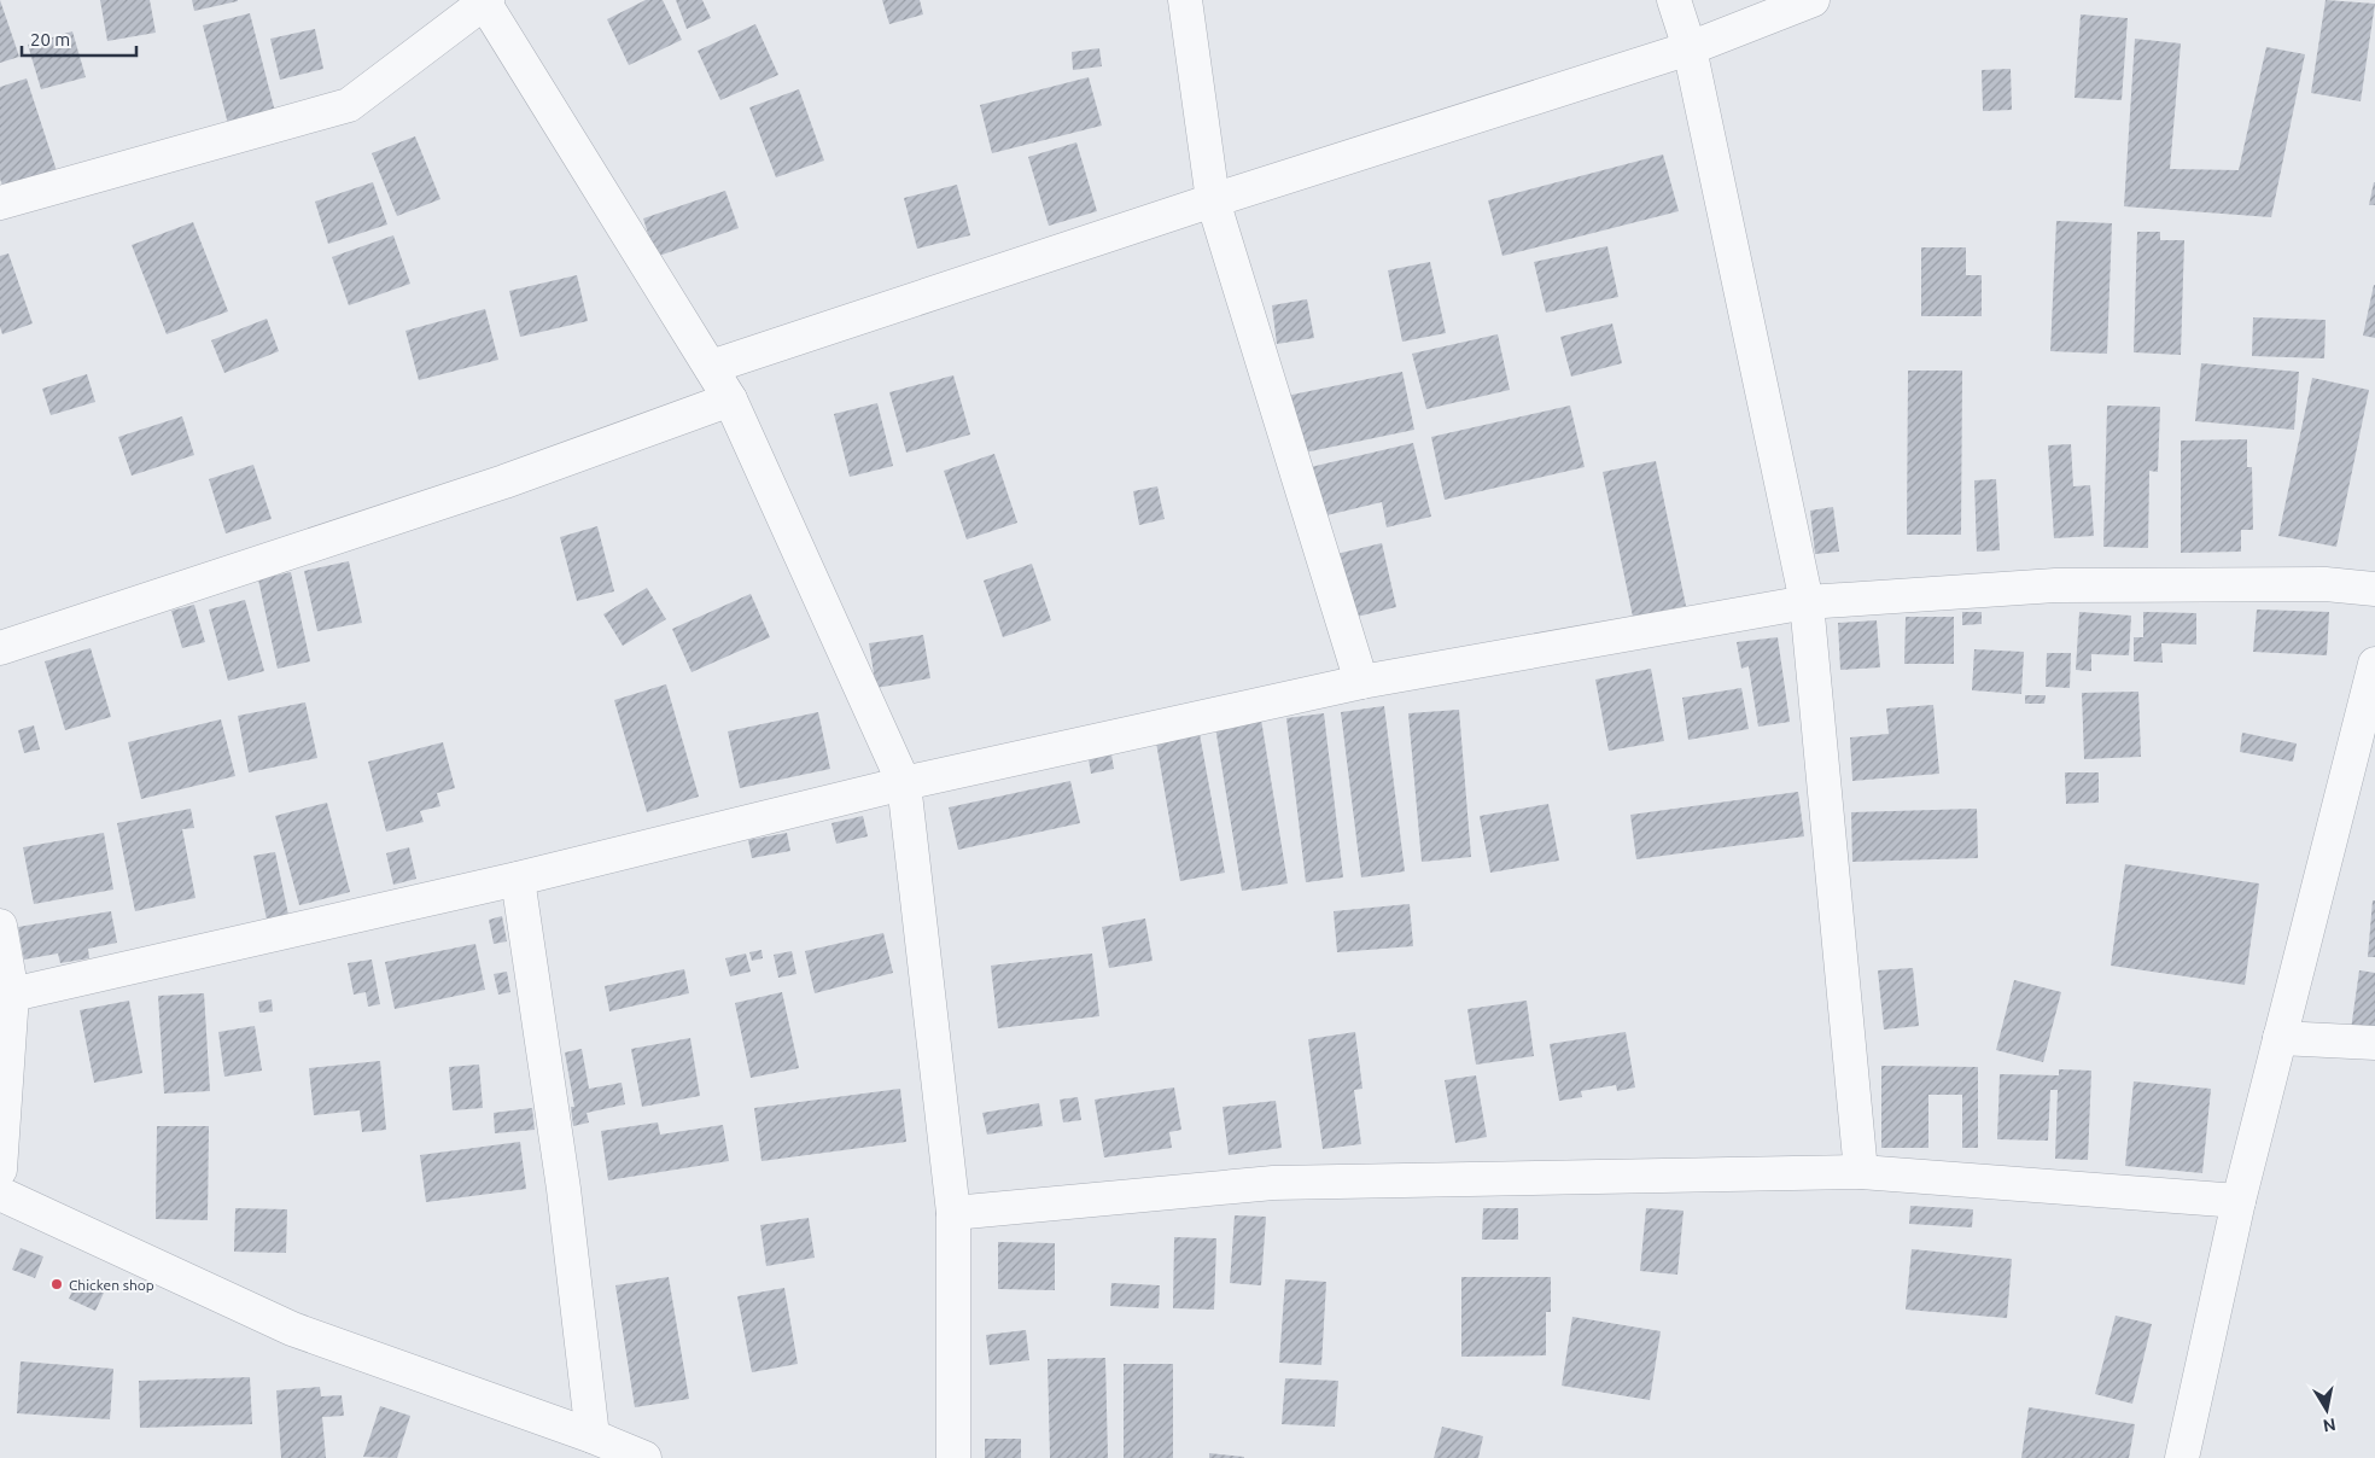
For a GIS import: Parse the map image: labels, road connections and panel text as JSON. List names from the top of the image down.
{
  "places": ["Chicken shop"],
  "scale_bar": "20 m",
  "north": "bottom"
}
